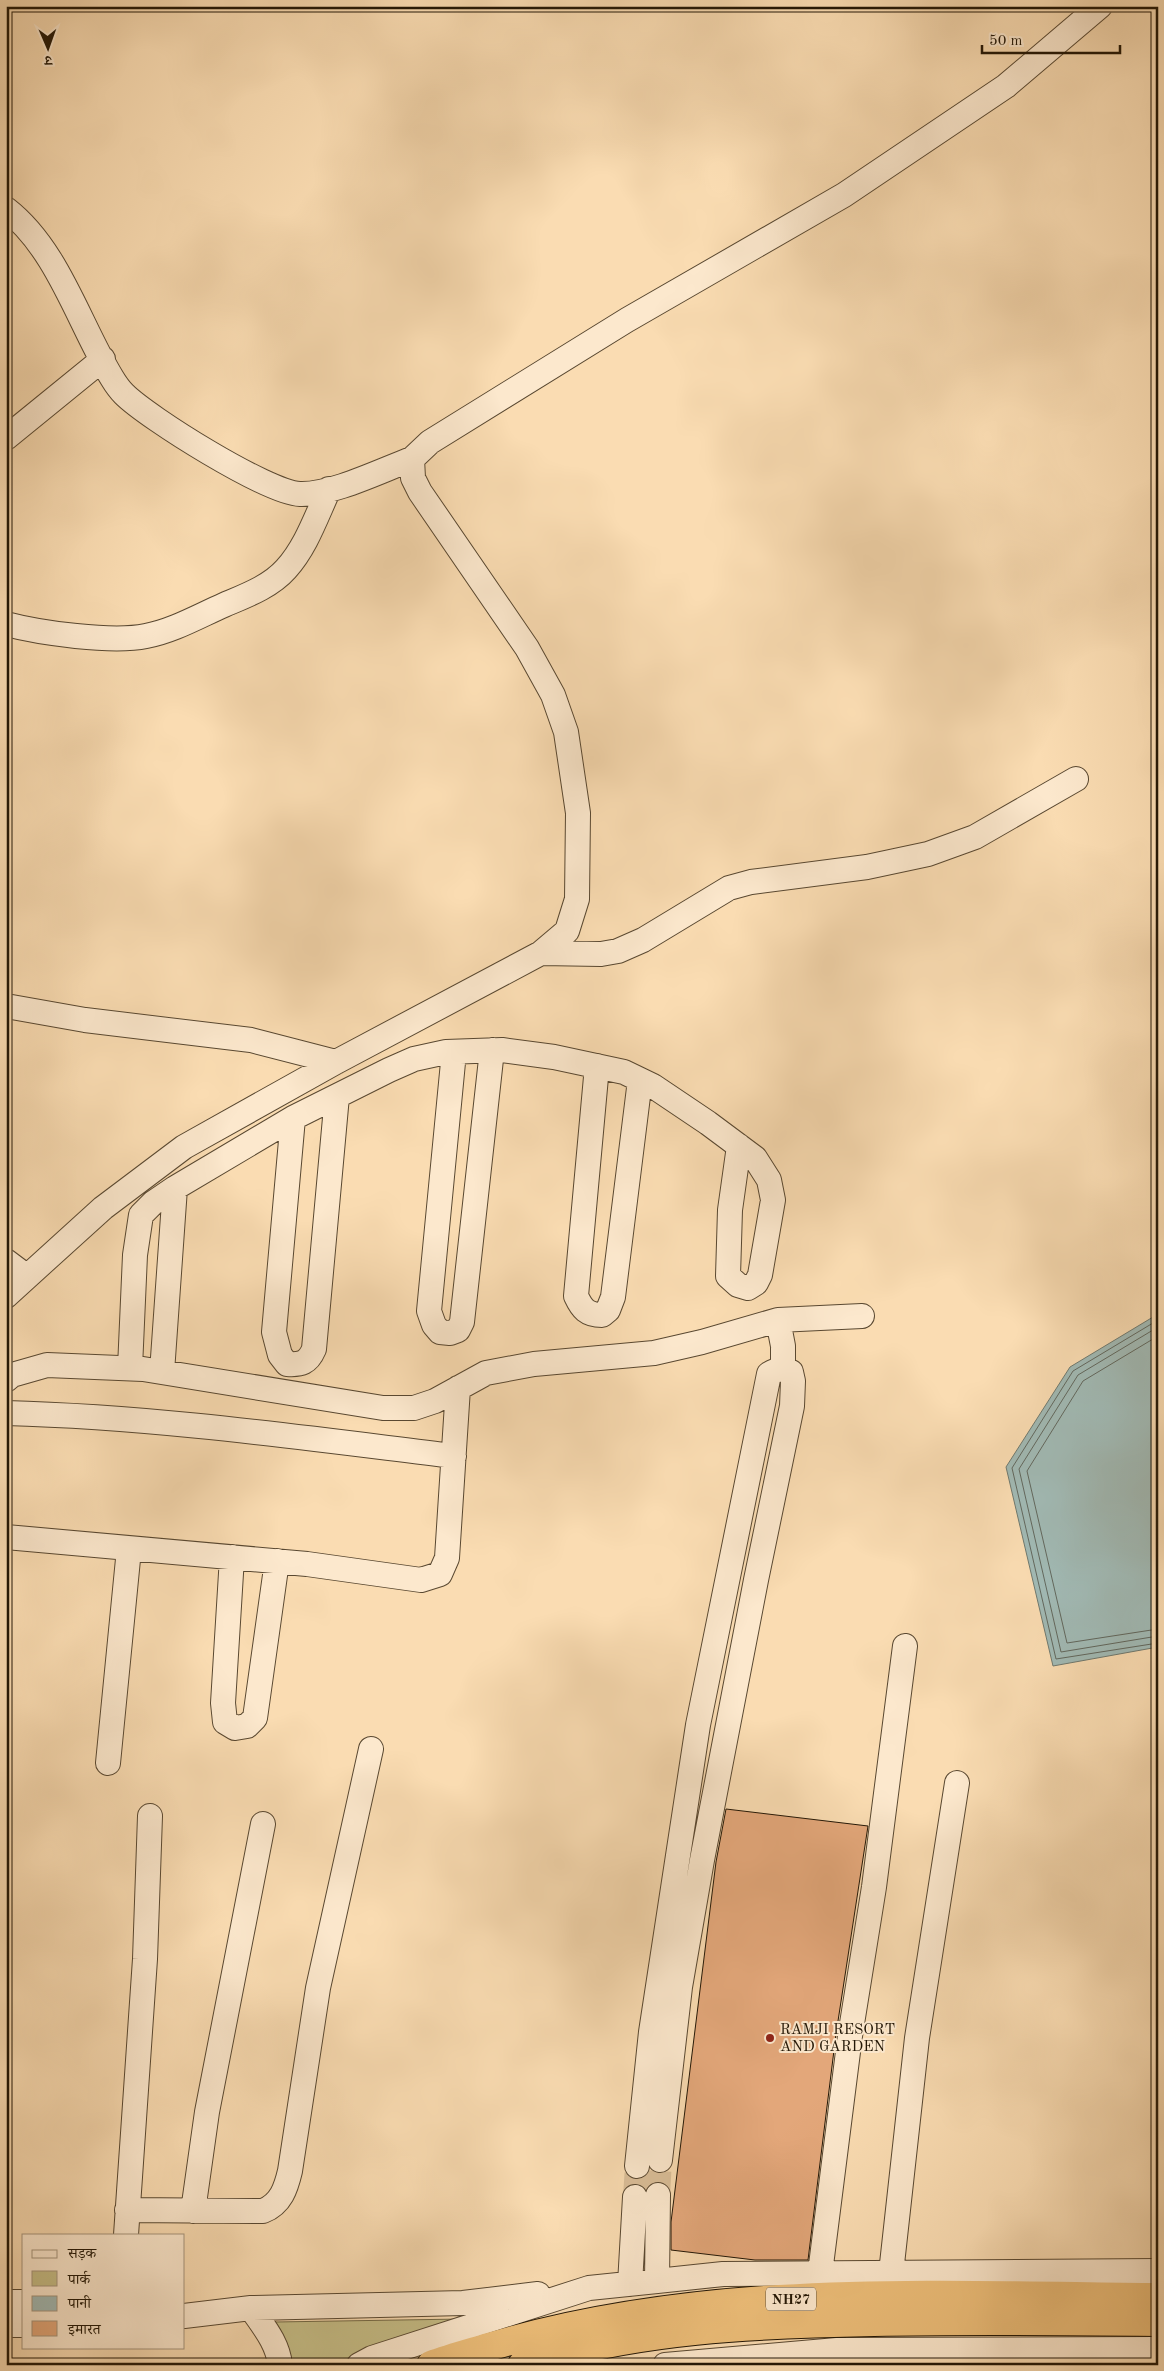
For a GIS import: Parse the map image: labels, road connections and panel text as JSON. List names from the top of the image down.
{
  "streets": {
    "highway": ["NH27"]
  },
  "places": ["RAMJI RESORT AND GARDEN"],
  "legend": [
    "सड़क",
    "पार्क",
    "पानी",
    "इमारत"
  ],
  "scale_bar": "50 m",
  "north": "bottom"
}
